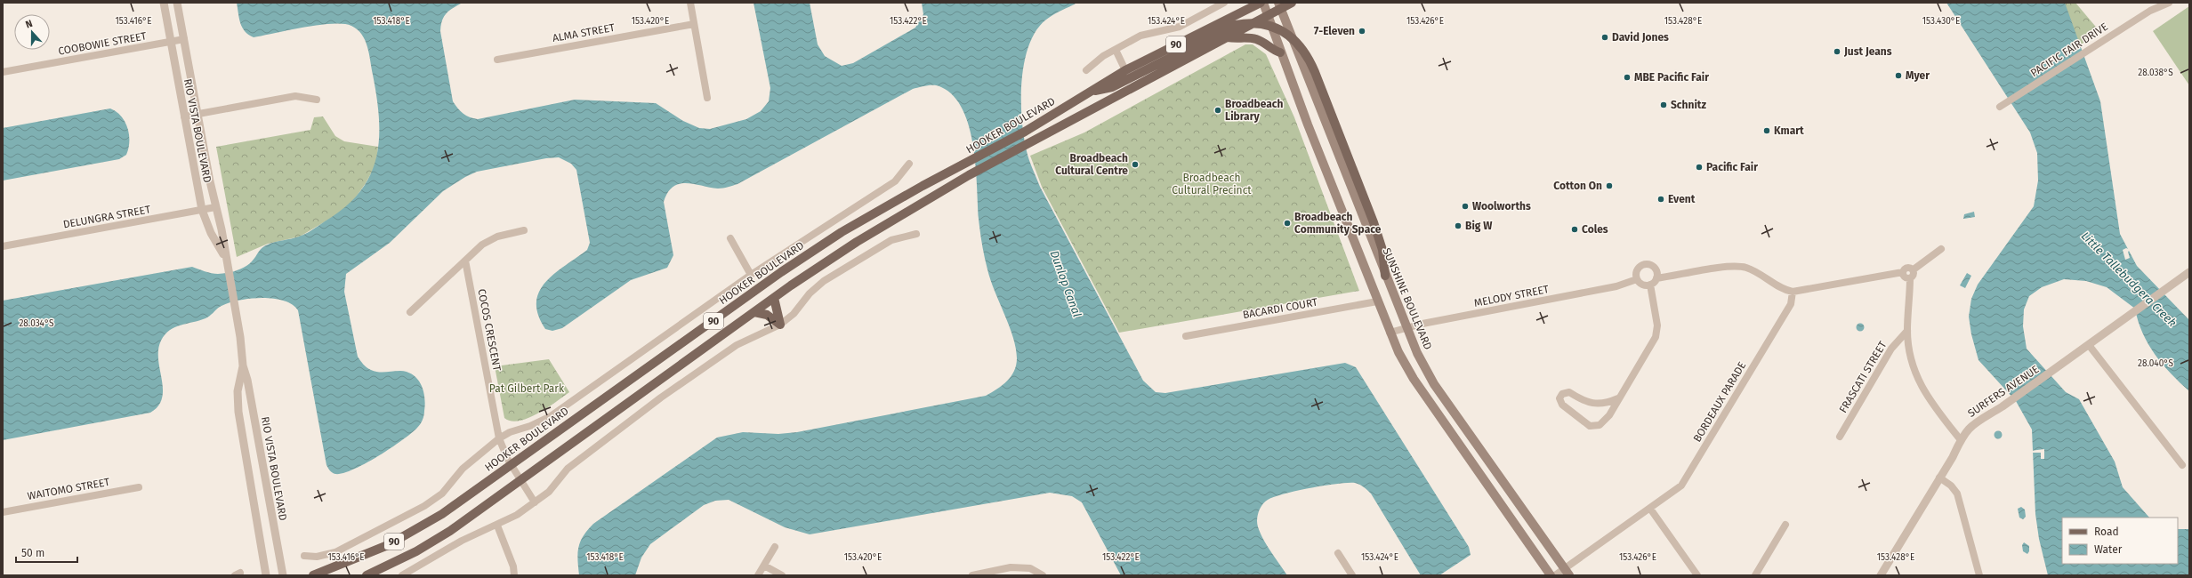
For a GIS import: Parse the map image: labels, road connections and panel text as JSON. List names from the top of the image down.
{
  "streets": {
    "main road": ["90", "HOOKER BOULEVARD", "SUNSHINE BOULEVARD"],
    "street": [
      "ALMA STREET",
      "COOBOWIE STREET",
      "PACIFIC FAIR DRIVE",
      "RIO VISTA BOULEVARD",
      "DELUNGRA STREET",
      "MELODY STREET",
      "BACARDI COURT",
      "COCOS CRESCENT",
      "FRASCATI STREET",
      "SURFERS AVENUE",
      "BORDEAUX PARADE",
      "WAITOMO STREET"
    ]
  },
  "crossings": [
    ["COOBOWIE STREET", "RIO VISTA BOULEVARD"],
    ["90", "SUNSHINE BOULEVARD"],
    ["90", "COCOS CRESCENT"],
    ["HOOKER BOULEVARD", "COCOS CRESCENT"],
    ["RIO VISTA BOULEVARD", "DELUNGRA STREET"],
    ["MELODY STREET", "SUNSHINE BOULEVARD"],
    ["SUNSHINE BOULEVARD", "BORDEAUX PARADE"]
  ],
  "water": ["Little Tallebudgera Creek", "Dunlop Canal"],
  "parks": ["Broadbeach Cultural Precinct", "Pat Gilbert Park"],
  "places": [
    "7-Eleven",
    "David Jones",
    "Just Jeans",
    "Myer",
    "MBE Pacific Fair",
    "Schnitz",
    "Broadbeach Library",
    "Kmart",
    "Broadbeach Cultural Centre",
    "Pacific Fair",
    "Cotton On",
    "Event",
    "Woolworths",
    "Broadbeach Community Space",
    "Big W",
    "Coles"
  ],
  "legend": ["Road", "Water"],
  "scale_bar": "50 m",
  "north": "top",
  "coordinates": [
    "153.416°E",
    "153.418°E",
    "153.420°E",
    "153.422°E",
    "153.424°E",
    "153.426°E",
    "153.428°E",
    "153.430°E",
    "28.038°S",
    "28.034°S",
    "28.040°S"
  ]
}
